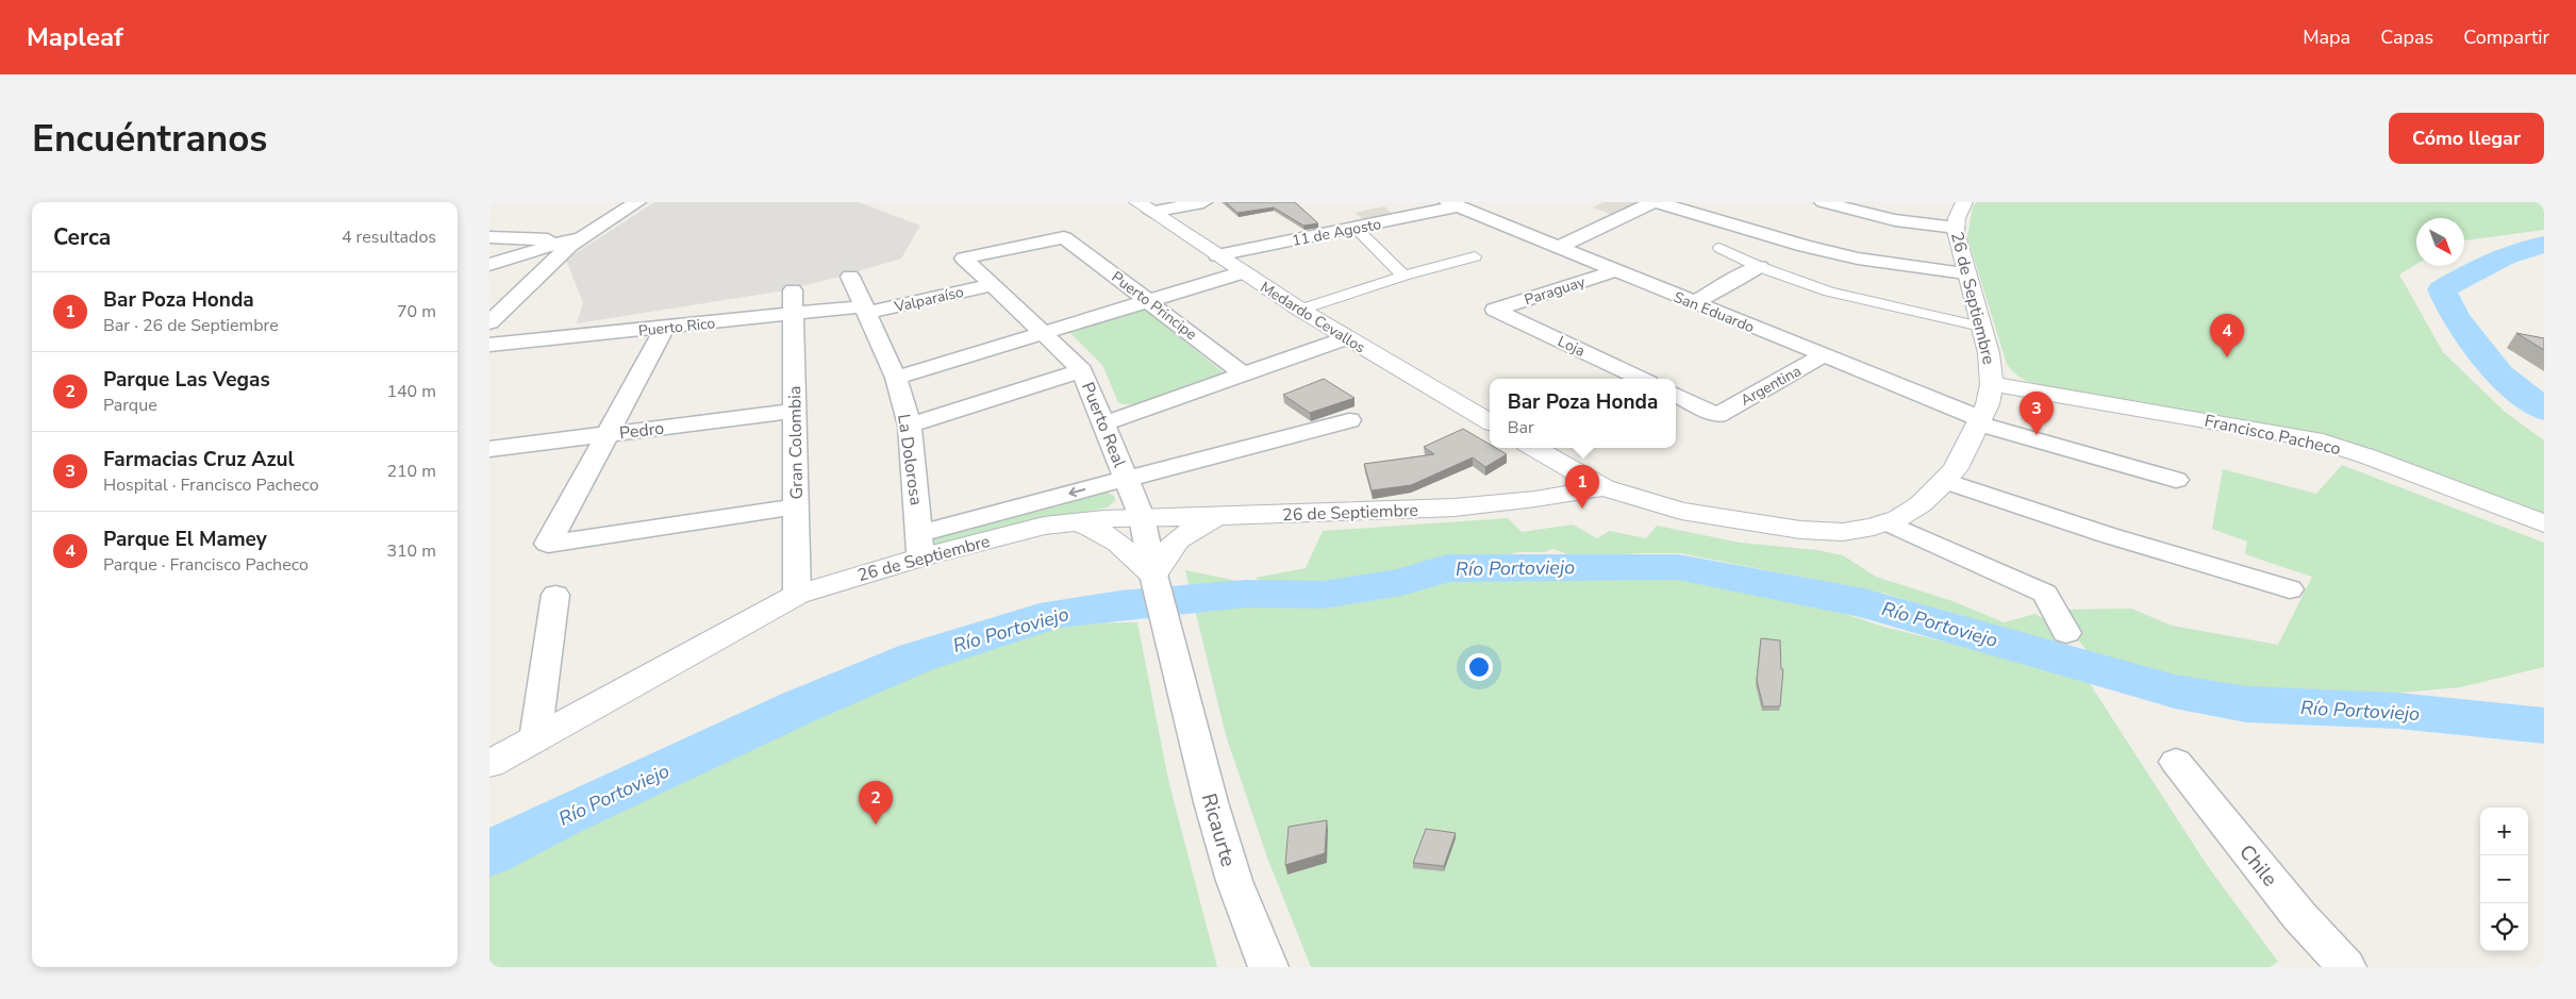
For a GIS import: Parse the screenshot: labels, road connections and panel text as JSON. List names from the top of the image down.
{
  "streets": {
    "street": [
      "11 de Agosto",
      "Paraguay",
      "26 de Septiembre",
      "Valparaíso",
      "Puerto Principe",
      "San Eduardo",
      "Medardo Cevallos",
      "Puerto Rico",
      "Loja",
      "Argentina",
      "Puerto Real",
      "Pedro",
      "Francisco Pacheco",
      "Gran Colombia",
      "La Dolorosa",
      "Ricaurte",
      "Chile"
    ]
  },
  "crossings": [
    ["11 de Agosto", "San Eduardo"],
    ["11 de Agosto", "Medardo Cevallos"],
    ["Paraguay", "San Eduardo"],
    ["Paraguay", "Loja"],
    ["26 de Septiembre", "San Eduardo"],
    ["26 de Septiembre", "Puerto Real"],
    ["26 de Septiembre", "Francisco Pacheco"],
    ["26 de Septiembre", "Gran Colombia"],
    ["26 de Septiembre", "La Dolorosa"],
    ["Valparaíso", "Puerto Rico"],
    ["Valparaíso", "Puerto Real"],
    ["Valparaíso", "La Dolorosa"],
    ["Puerto Principe", "Puerto Real"],
    ["San Eduardo", "Argentina"],
    ["Puerto Rico", "Gran Colombia"],
    ["Puerto Rico", "La Dolorosa"],
    ["Puerto Real", "Ricaurte"],
    ["Pedro", "Gran Colombia"]
  ],
  "water": ["Río Portoviejo"],
  "north": "bottom right",
  "page": {
    "header": "Mapleaf",
    "nav": ["Mapa", "Capas", "Compartir"],
    "buttons": "Cómo llegar",
    "title": "Encuéntranos",
    "heading": ["Cerca", "4 resultados"],
    "list": [
      {
        "mark": "1",
        "name": "Bar Poza Honda",
        "note": "Bar · 26 de Septiembre",
        "value": "70 m"
      },
      {
        "mark": "2",
        "name": "Parque Las Vegas",
        "note": "Parque",
        "value": "140 m"
      },
      {
        "mark": "3",
        "name": "Farmacias Cruz Azul",
        "note": "Hospital · Francisco Pacheco",
        "value": "210 m"
      },
      {
        "mark": "4",
        "name": "Parque El Mamey",
        "note": "Parque · Francisco Pacheco",
        "value": "310 m"
      }
    ],
    "pins": [
      "4",
      "3",
      "1",
      "2"
    ],
    "popup": ["Bar Poza Honda", "Bar"],
    "map_buttons": ["+", "−"]
  }
}
